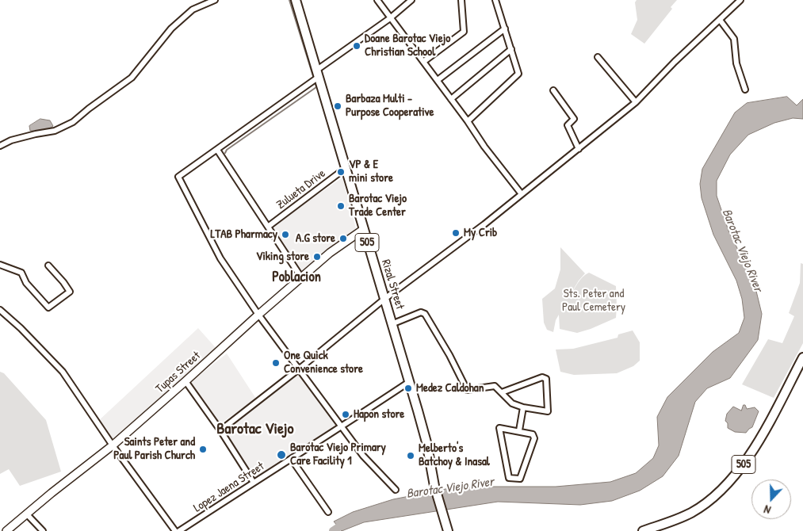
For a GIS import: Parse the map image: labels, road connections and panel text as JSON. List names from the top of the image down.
{
  "streets": {
    "main road": ["505", "Rizal Street"],
    "street": ["Zulueta Drive", "Tupas Street", "Lopez Jaena Street"]
  },
  "crossings": [
    ["Zulueta Drive", "Rizal Street"],
    ["Rizal Street", "Tupas Street"],
    ["Rizal Street", "Lopez Jaena Street"]
  ],
  "districts": ["Poblacion", "Barotac Viejo"],
  "water": ["Barotac Viejo River"],
  "parks": ["Sts. Peter and Paul Cemetery"],
  "places": [
    "Doane Barotac Viejo Christian School",
    "Barbaza Multi - Purpose Cooperative",
    "VP & E mini store",
    "Barotac Viejo Trade Center",
    "My Crib",
    "LTAB Pharmacy",
    "A.G store",
    "Viking store",
    "One Quick Convenience store",
    "Medez Caldohan",
    "Hapon store",
    "Saints Peter and Paul Parish Church",
    "Barotac Viejo Primary Care Facility 1",
    "Melberto's Batchoy & Inasal"
  ],
  "north": "bottom"
}
